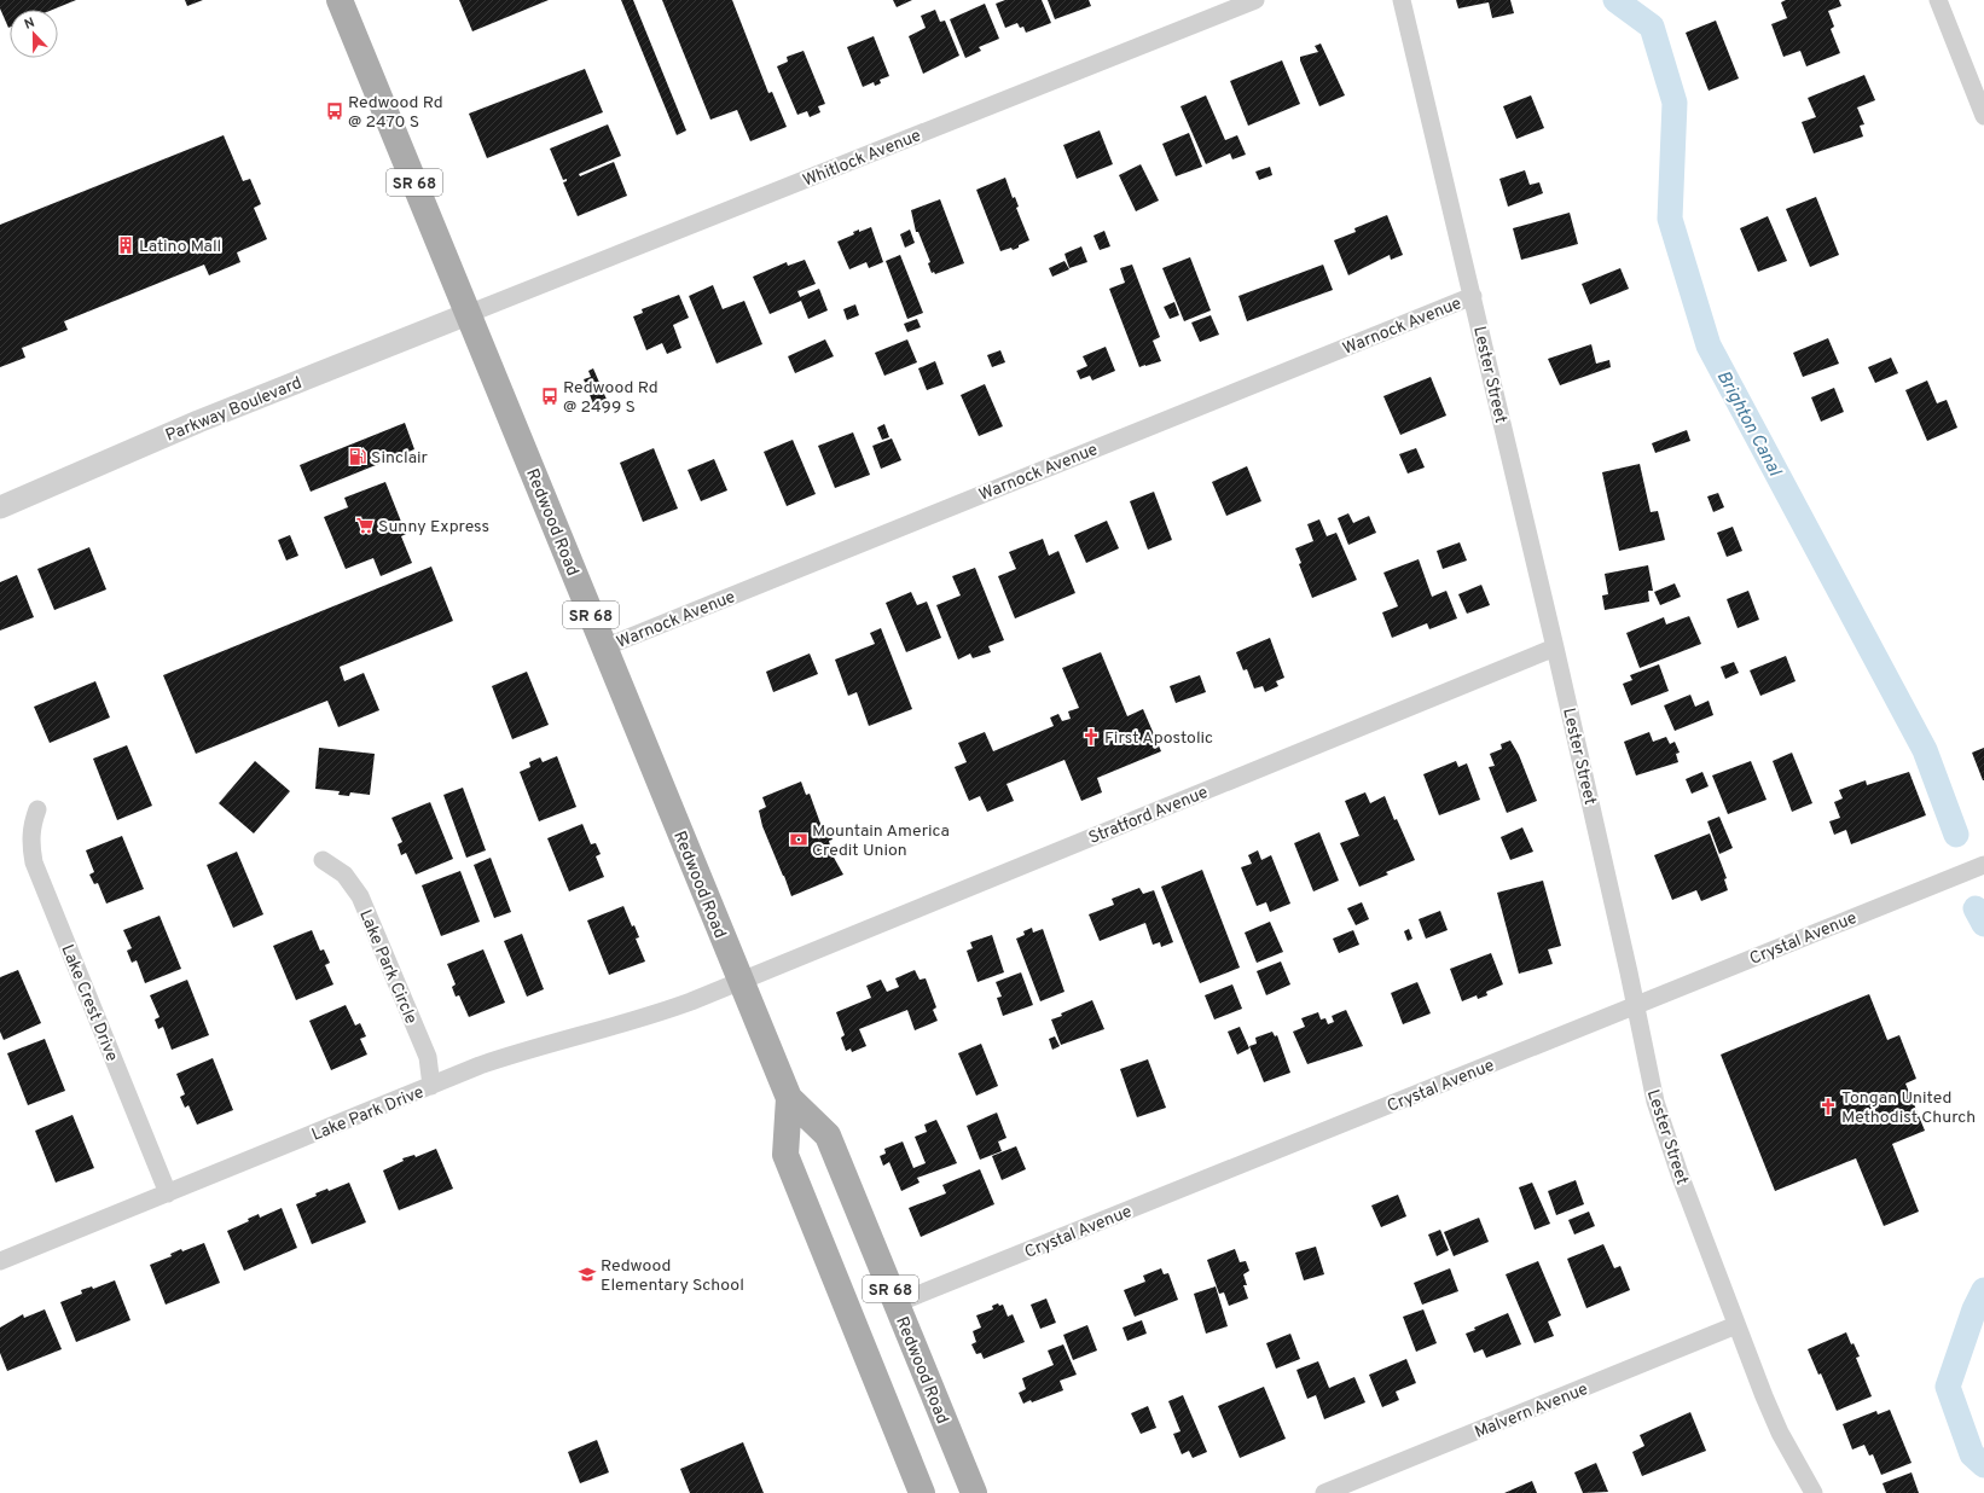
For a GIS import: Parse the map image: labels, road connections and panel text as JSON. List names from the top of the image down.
{
  "streets": {
    "main road": ["SR 68", "Redwood Road"],
    "street": [
      "Whitlock Avenue",
      "Warnock Avenue",
      "Lester Street",
      "Parkway Boulevard",
      "Stratford Avenue",
      "Crystal Avenue",
      "Lake Park Circle",
      "Lake Crest Drive",
      "Lake Park Drive",
      "Malvern Avenue"
    ]
  },
  "crossings": [
    ["Whitlock Avenue", "Parkway Boulevard"],
    ["Whitlock Avenue", "Redwood Road"],
    ["Warnock Avenue", "Lester Street"],
    ["Warnock Avenue", "Redwood Road"],
    ["Lester Street", "Stratford Avenue"],
    ["Lester Street", "Crystal Avenue"],
    ["Lester Street", "Malvern Avenue"],
    ["Parkway Boulevard", "Redwood Road"],
    ["Redwood Road", "Stratford Avenue"],
    ["Redwood Road", "Crystal Avenue"],
    ["Redwood Road", "Lake Park Drive"],
    ["Stratford Avenue", "Lake Park Drive"],
    ["Lake Park Circle", "Lake Park Drive"],
    ["Lake Crest Drive", "Lake Park Drive"]
  ],
  "water": ["Brighton Canal"],
  "places": {
    "bus stop": ["Redwood Rd @ 2470 S", "Redwood Rd @ 2499 S"],
    "building": ["Latino Mall"],
    "fuel station": ["Sinclair"],
    "supermarket": ["Sunny Express"],
    "church": ["First Apostolic", "Tongan United Methodist Church"],
    "bank": ["Mountain America Credit Union"],
    "school or university": ["Redwood Elementary School"]
  },
  "north": "top"
}
